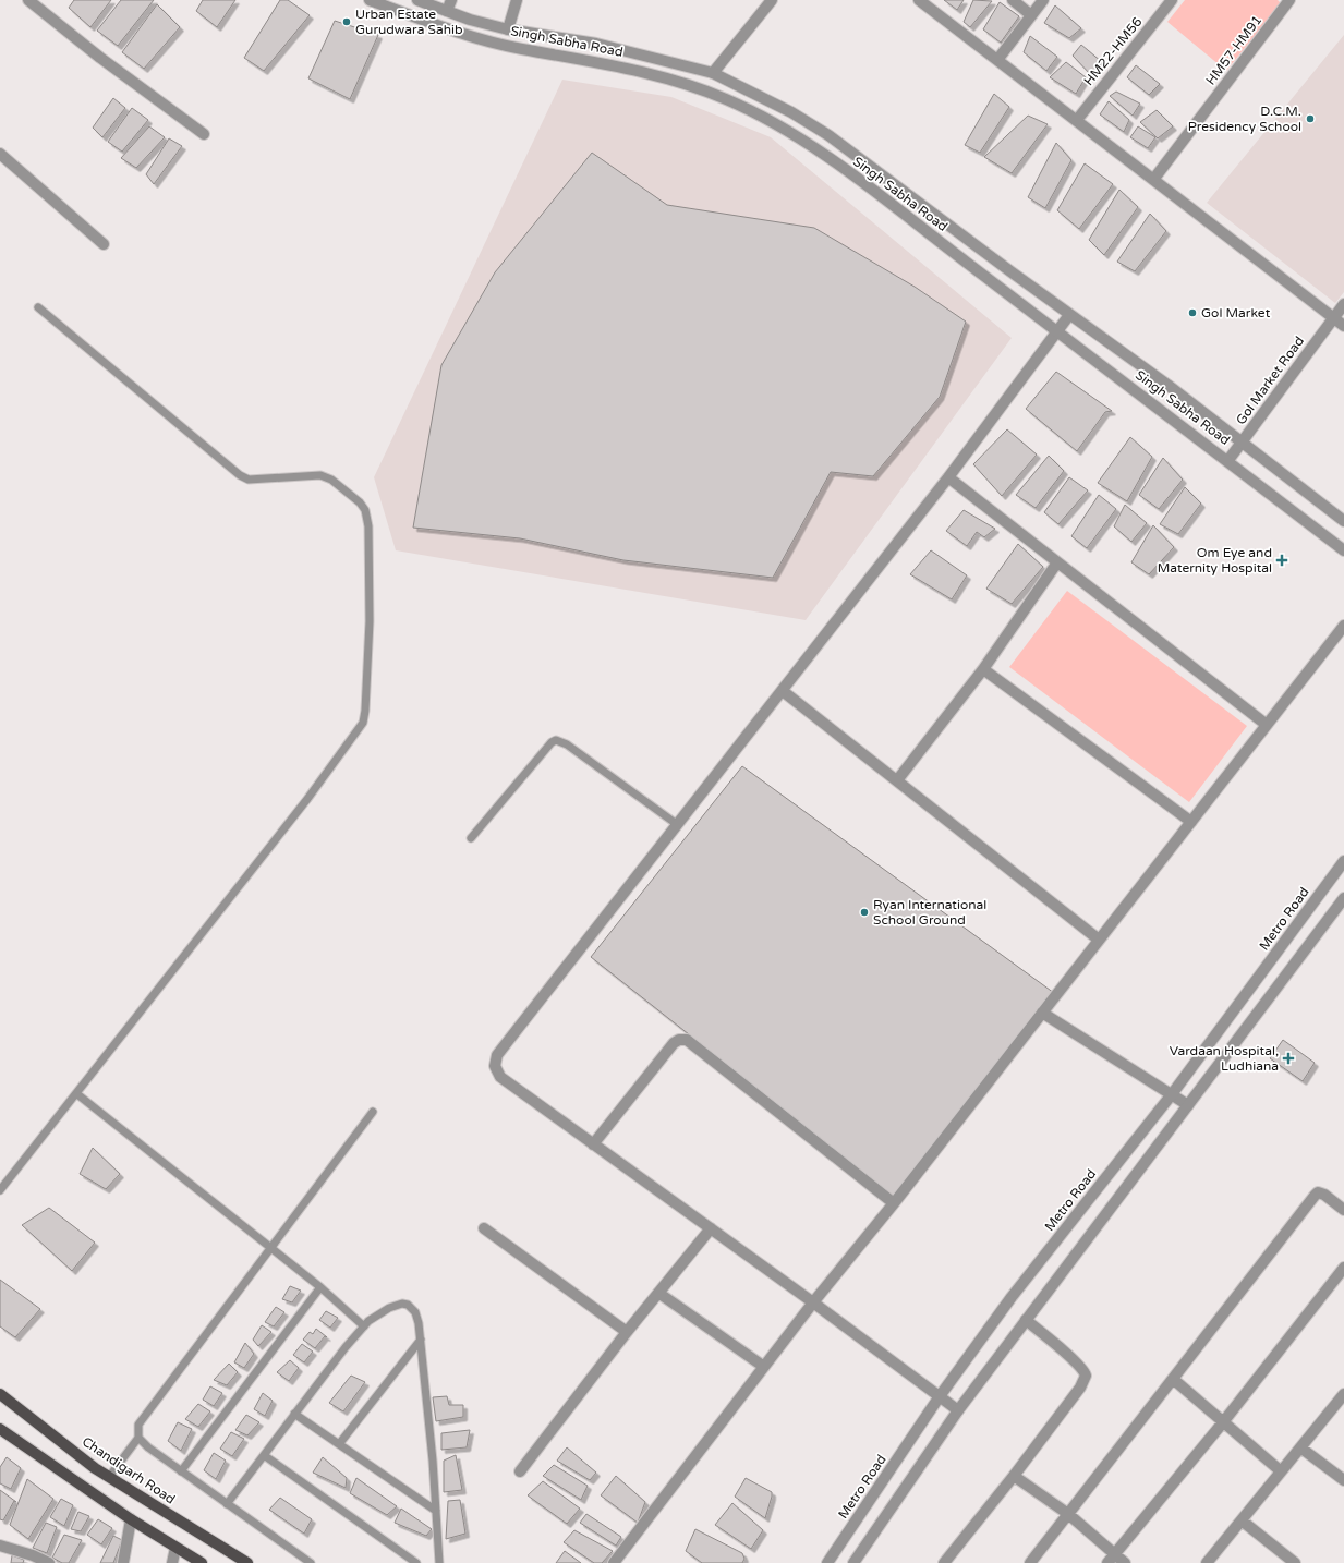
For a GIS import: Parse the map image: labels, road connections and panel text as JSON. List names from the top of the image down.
{
  "streets": {
    "main road": ["Chandigarh Road"],
    "street": [
      "Singh Sabha Road",
      "HM57-HM91",
      "HM22-HM56",
      "Gol Market Road",
      "Metro Road"
    ]
  },
  "crossings": [
    ["Singh Sabha Road", "Gol Market Road"]
  ],
  "places": {
    "other": [
      "Urban Estate Gurudwara Sahib",
      "D.C.M. Presidency School",
      "Gol Market",
      "Ryan International School Ground"
    ],
    "health": ["Om Eye and Maternity Hospital", "Vardaan Hospital, Ludhiana"]
  }
}
